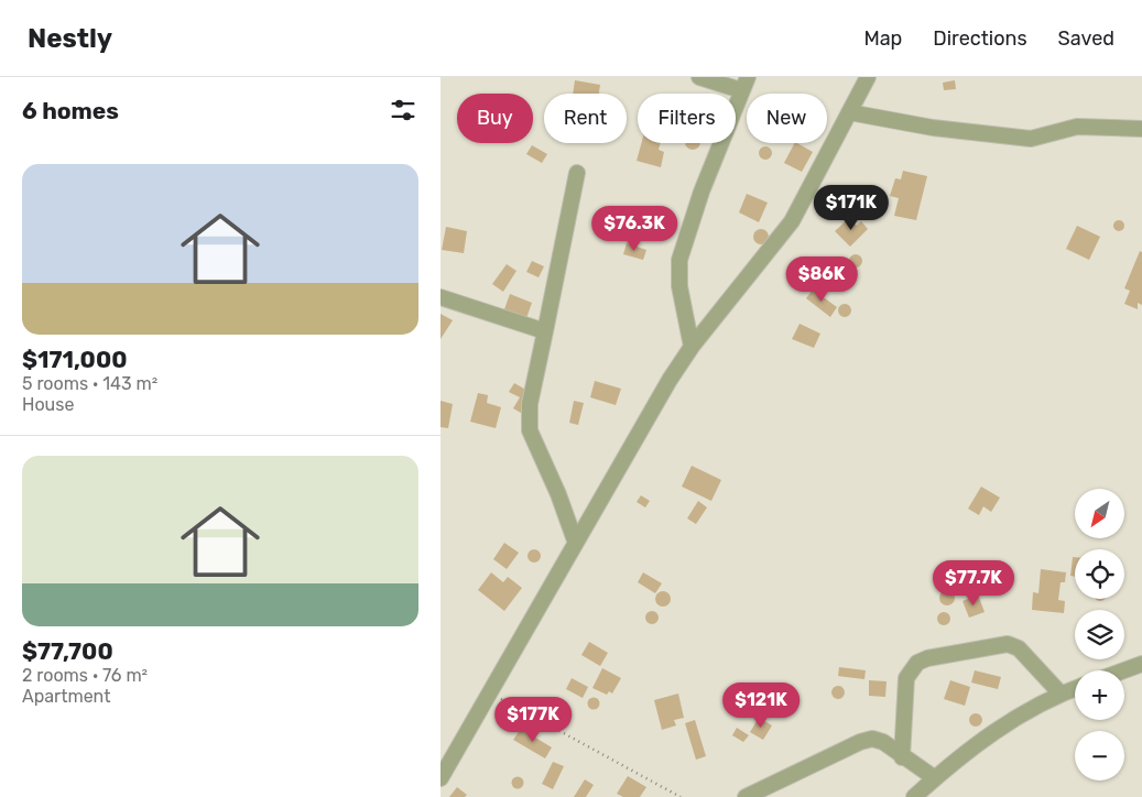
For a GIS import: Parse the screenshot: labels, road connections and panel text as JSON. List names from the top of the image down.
{
  "north": "bottom left",
  "page": {
    "header": "Nestly",
    "nav": ["Map", "Directions", "Saved"],
    "heading": "6 homes",
    "chip": [
      "Buy",
      "Rent",
      "Filters",
      "New"
    ],
    "list": [
      {
        "name": "$171,000",
        "note": "5 rooms · 143 m² · House"
      },
      {
        "name": "$77,700",
        "note": "2 rooms · 76 m² · Apartment"
      }
    ],
    "price": [
      "$171K",
      "$76.3K",
      "$86K",
      "$77.7K",
      "$121K",
      "$177K"
    ],
    "map_buttons": ["+", "−"]
  }
}
